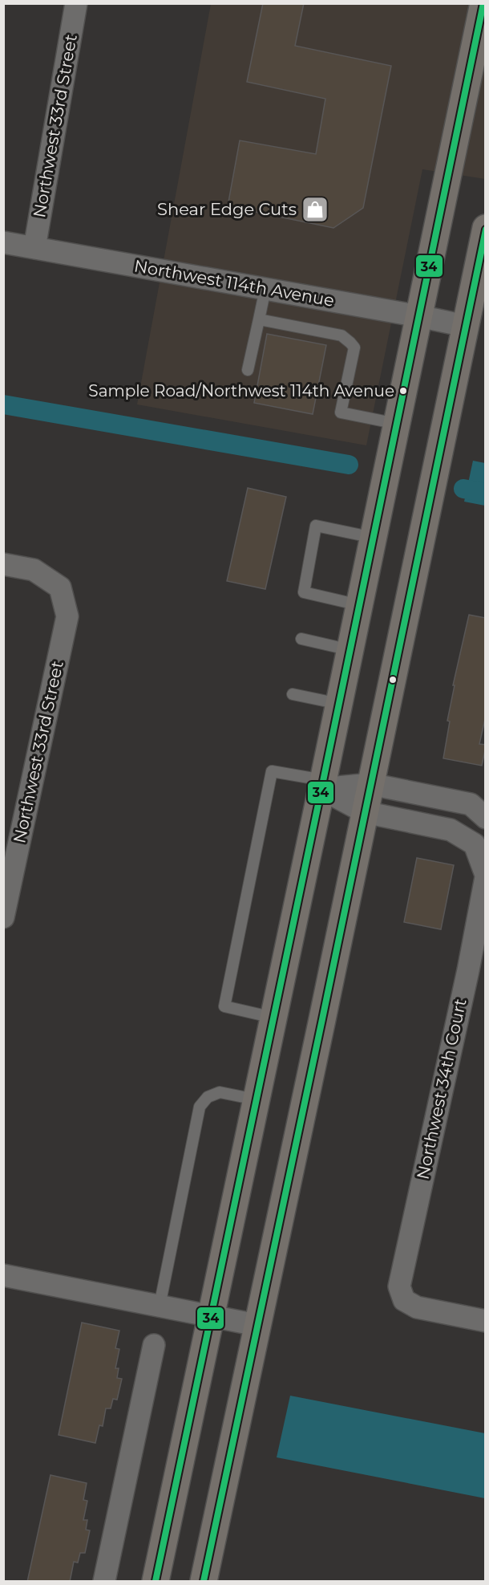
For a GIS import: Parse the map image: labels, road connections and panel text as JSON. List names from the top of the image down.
{
  "streets": {
    "street": ["Northwest 33rd Street", "Northwest 114th Avenue", "Northwest 34th Court"]
  },
  "crossings": [
    ["Northwest 33rd Street", "Northwest 114th Avenue"]
  ],
  "places": {
    "shop": ["Shear Edge Cuts"],
    "other": ["Sample Road/Northwest 114th Avenue"]
  },
  "lines": ["transit line 34"]
}
